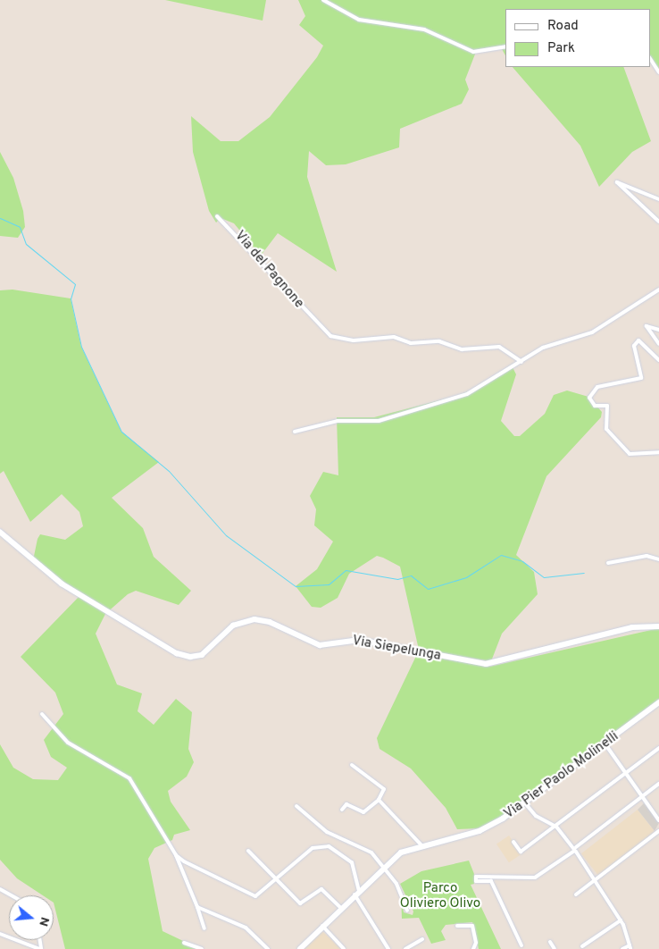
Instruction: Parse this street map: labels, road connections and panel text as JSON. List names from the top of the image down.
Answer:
{
  "streets": {
    "street": ["Via del Pagnone", "Via Siepelunga", "Via Pier Paolo Molinelli"]
  },
  "parks": ["Parco Oliviero Olivo"],
  "legend": ["Road", "Park"],
  "north": "right"
}
